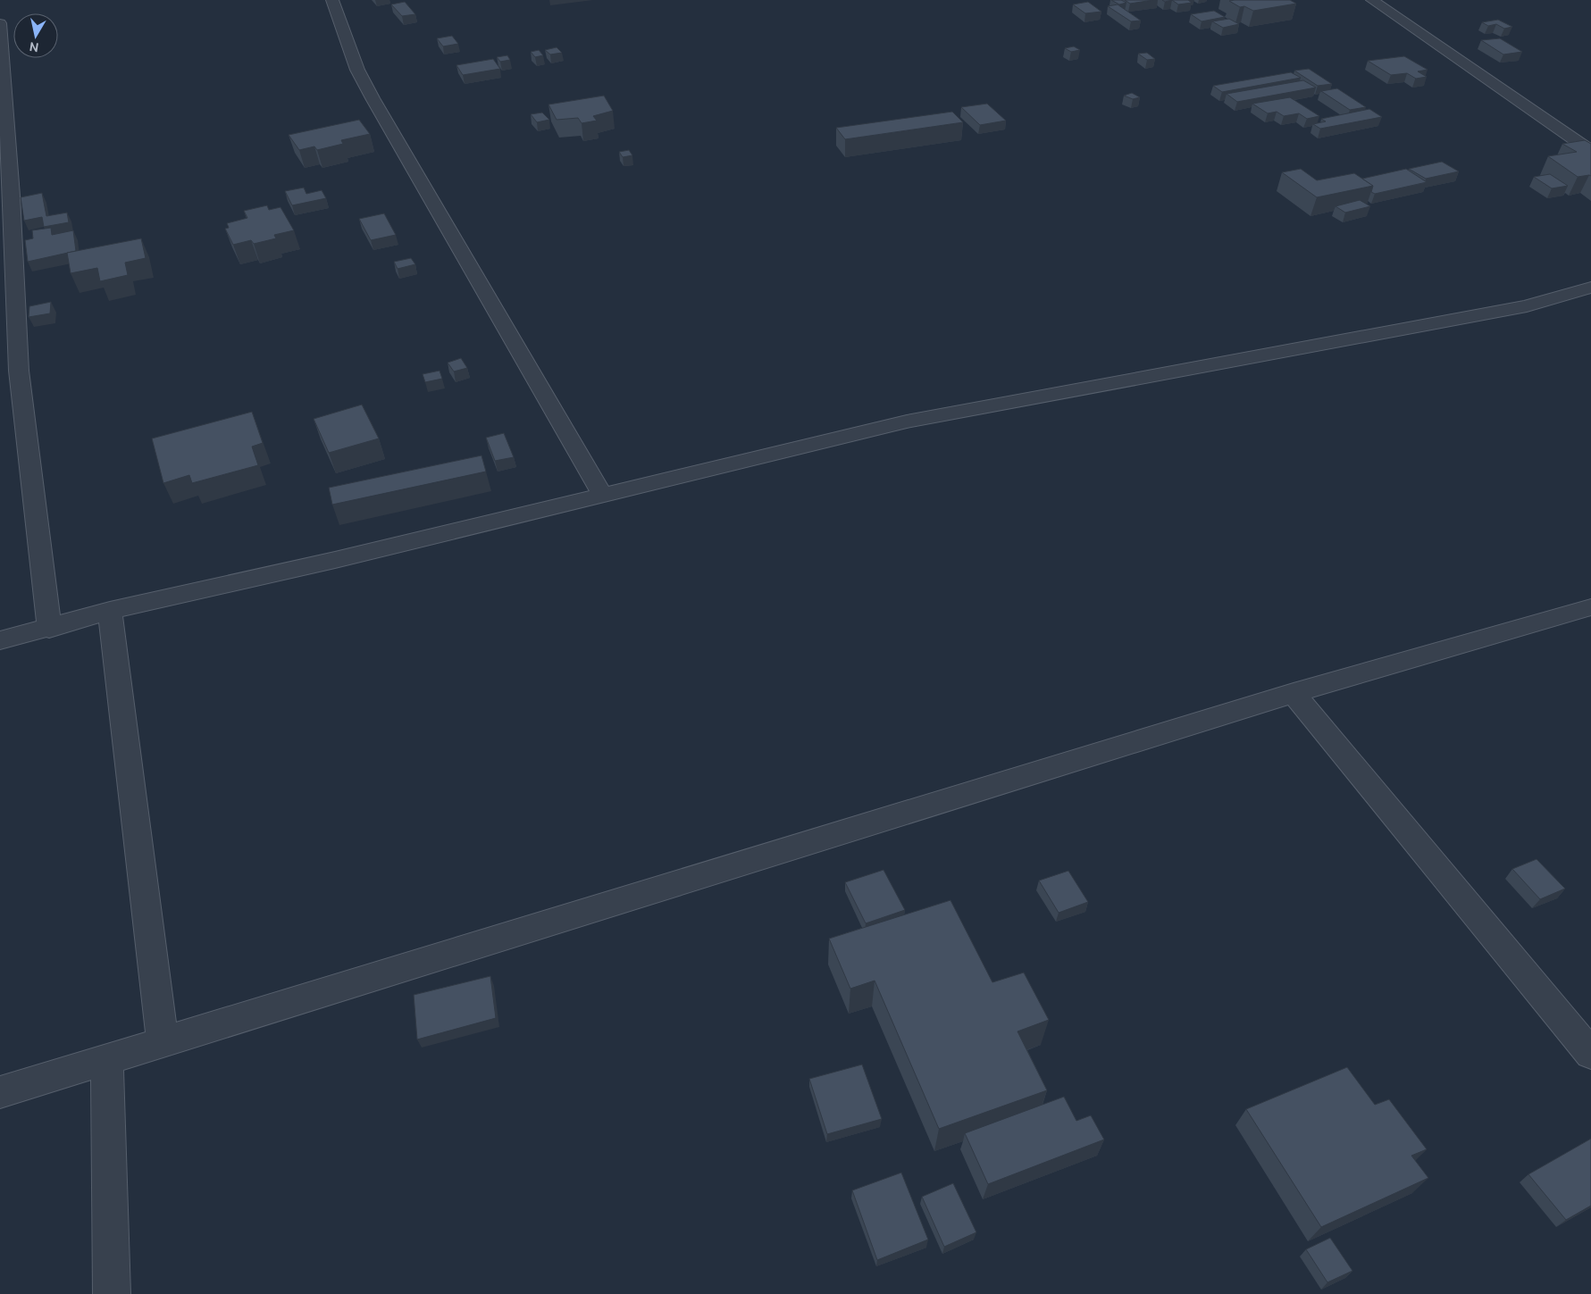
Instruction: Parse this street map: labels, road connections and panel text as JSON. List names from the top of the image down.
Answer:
{
  "north": "bottom"
}
